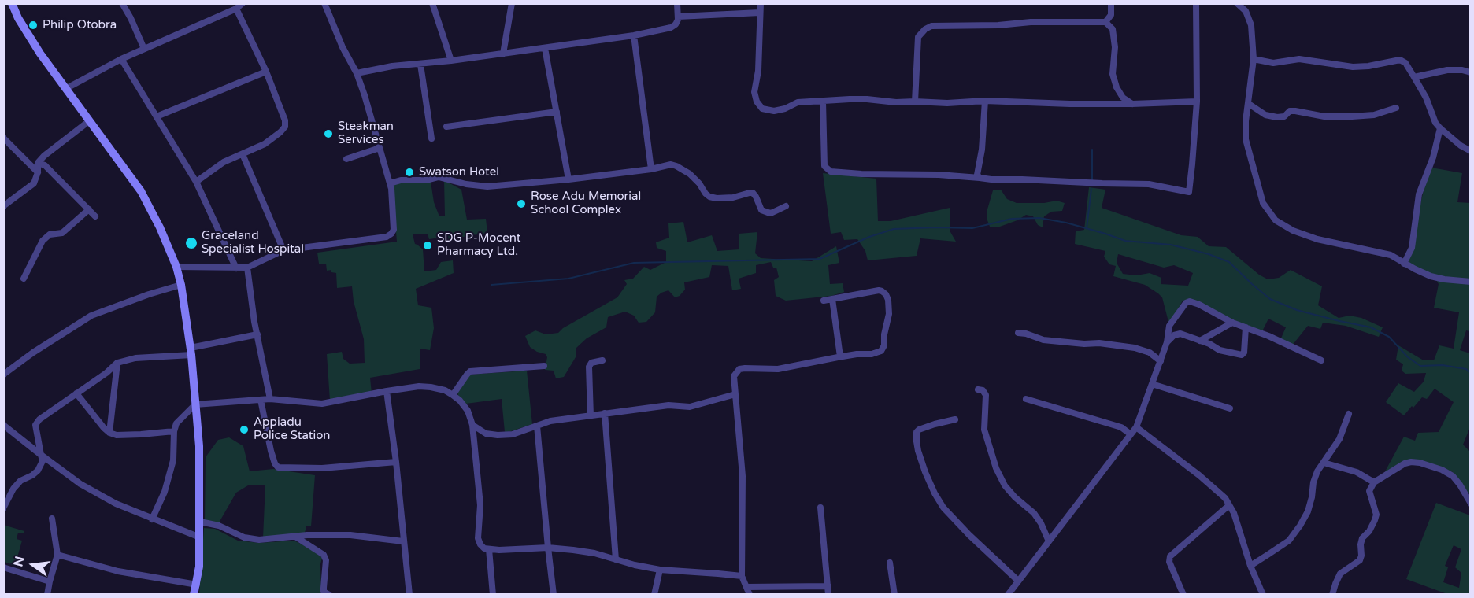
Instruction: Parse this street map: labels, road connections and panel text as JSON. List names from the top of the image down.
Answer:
{
  "places": [
    "Philip Otobra",
    "Steakman Services",
    "Swatson Hotel",
    "Rose Adu Memorial School Complex",
    "Graceland Specialist Hospital",
    "SDG P-Mocent Pharmacy Ltd.",
    "Appiadu Police Station"
  ],
  "north": "left"
}
